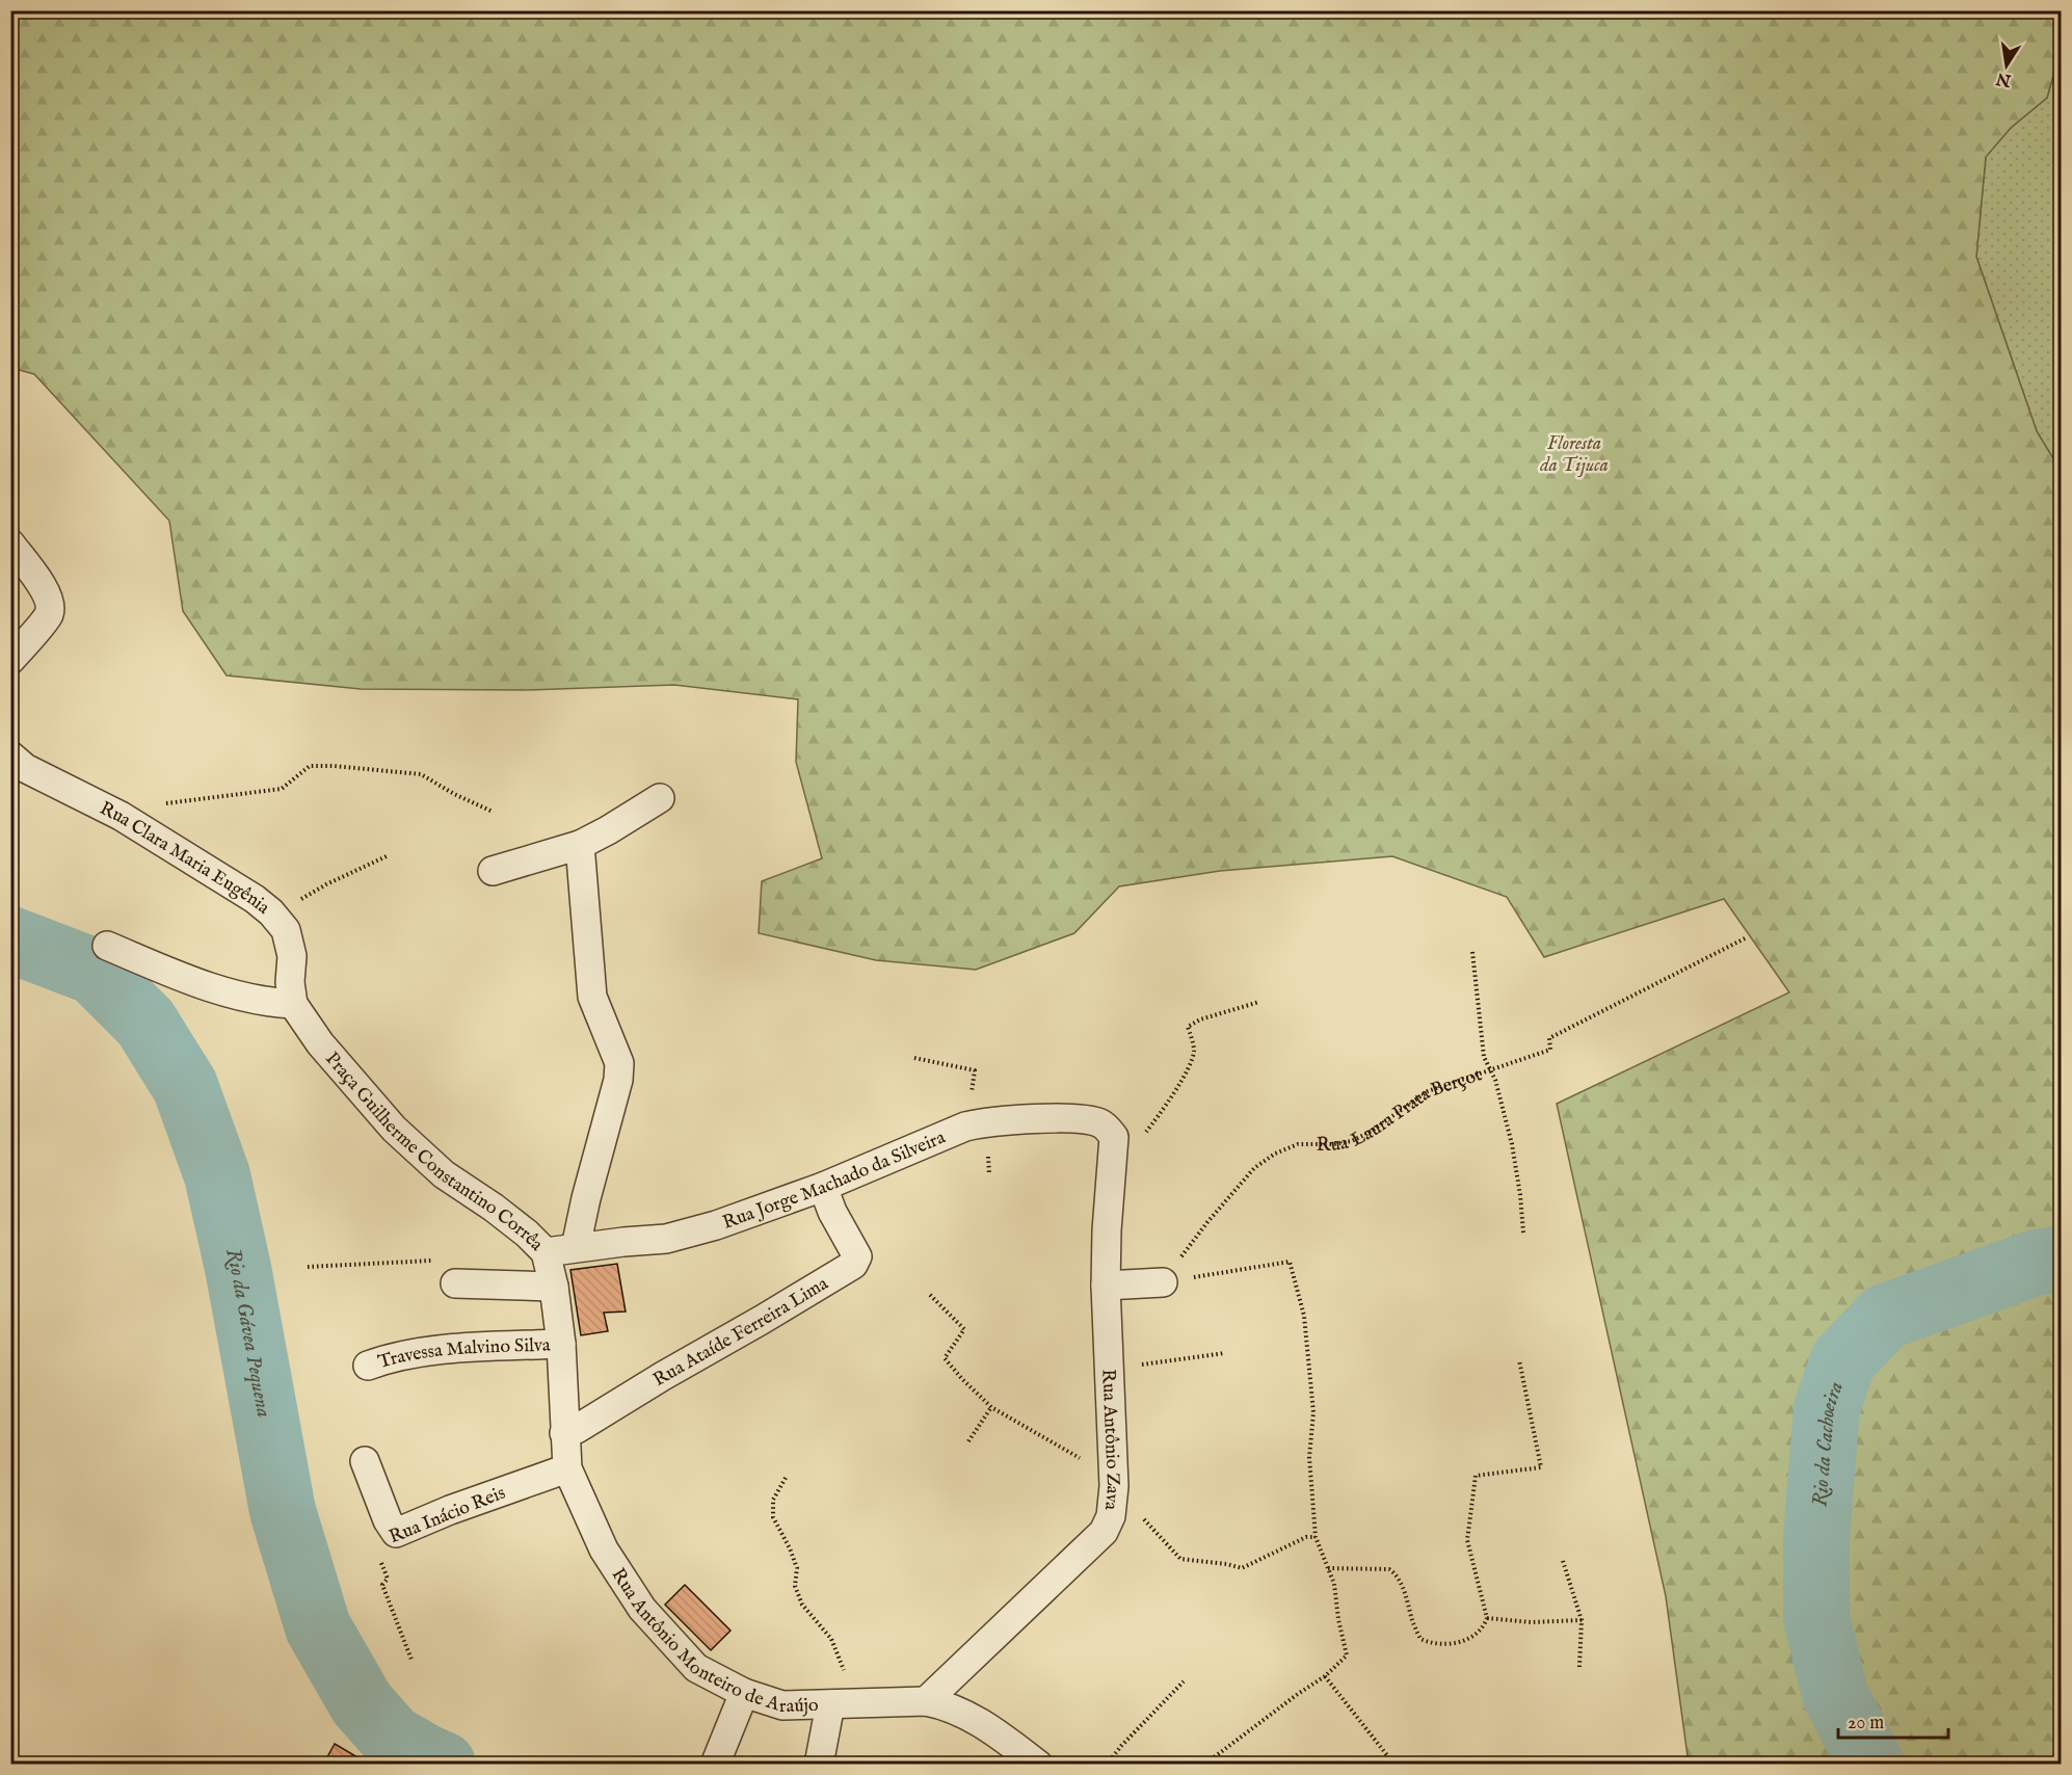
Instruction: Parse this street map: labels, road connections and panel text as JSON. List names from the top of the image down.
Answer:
{
  "streets": {
    "street": [
      "Rua Clara Maria Eugênia",
      "Praça Guilherme Constantino Corrêa",
      "Rua Jorge Machado da Silveira",
      "Rua Ataíde Ferreira Lima",
      "Travessa Malvino Silva",
      "Rua Antônio Zava",
      "Rua Inácio Reis",
      "Rua Antônio Monteiro de Araújo"
    ],
    "path": ["Rua Laura Prata Berçot"]
  },
  "crossings": [
    ["Rua Clara Maria Eugênia", "Praça Guilherme Constantino Corrêa"],
    ["Praça Guilherme Constantino Corrêa", "Rua Jorge Machado da Silveira"],
    ["Praça Guilherme Constantino Corrêa", "Travessa Malvino Silva"],
    ["Praça Guilherme Constantino Corrêa", "Rua Antônio Monteiro de Araújo"],
    ["Rua Jorge Machado da Silveira", "Rua Ataíde Ferreira Lima"],
    ["Rua Jorge Machado da Silveira", "Rua Antônio Zava"],
    ["Rua Ataíde Ferreira Lima", "Rua Antônio Monteiro de Araújo"],
    ["Travessa Malvino Silva", "Rua Antônio Monteiro de Araújo"],
    ["Rua Antônio Zava", "Rua Antônio Monteiro de Araújo"],
    ["Rua Inácio Reis", "Rua Antônio Monteiro de Araújo"]
  ],
  "water": ["Rio da Gávea Pequena", "Rio da Cachoeira"],
  "parks": ["Floresta da Tijuca"],
  "scale_bar": "20 m",
  "north": "bottom"
}
